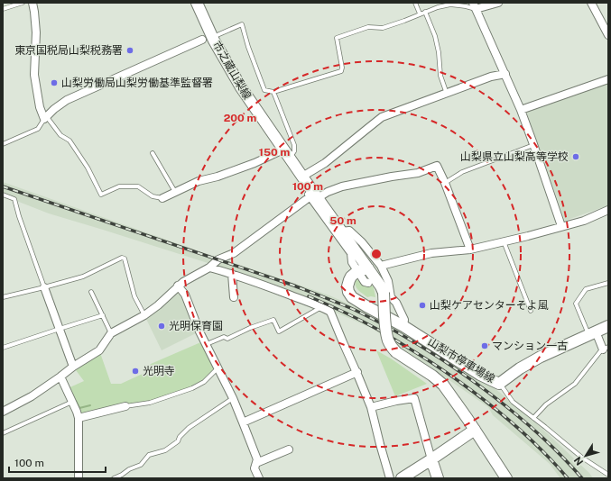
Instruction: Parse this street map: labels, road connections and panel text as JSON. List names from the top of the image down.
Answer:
{
  "streets": {
    "main road": ["市之蔵山梨線", "山梨市停車場線"]
  },
  "places": [
    "東京国税局山梨税務署",
    "山梨労働局山梨労働基準監督署",
    "山梨県立山梨高等学校",
    "山梨ケアセンターそよ風",
    "光明保育園",
    "マンション一古",
    "光明寺"
  ],
  "scale_bar": "100 m",
  "north": "bottom left",
  "rings": [
    "200 m",
    "150 m",
    "100 m",
    "50 m"
  ]
}
